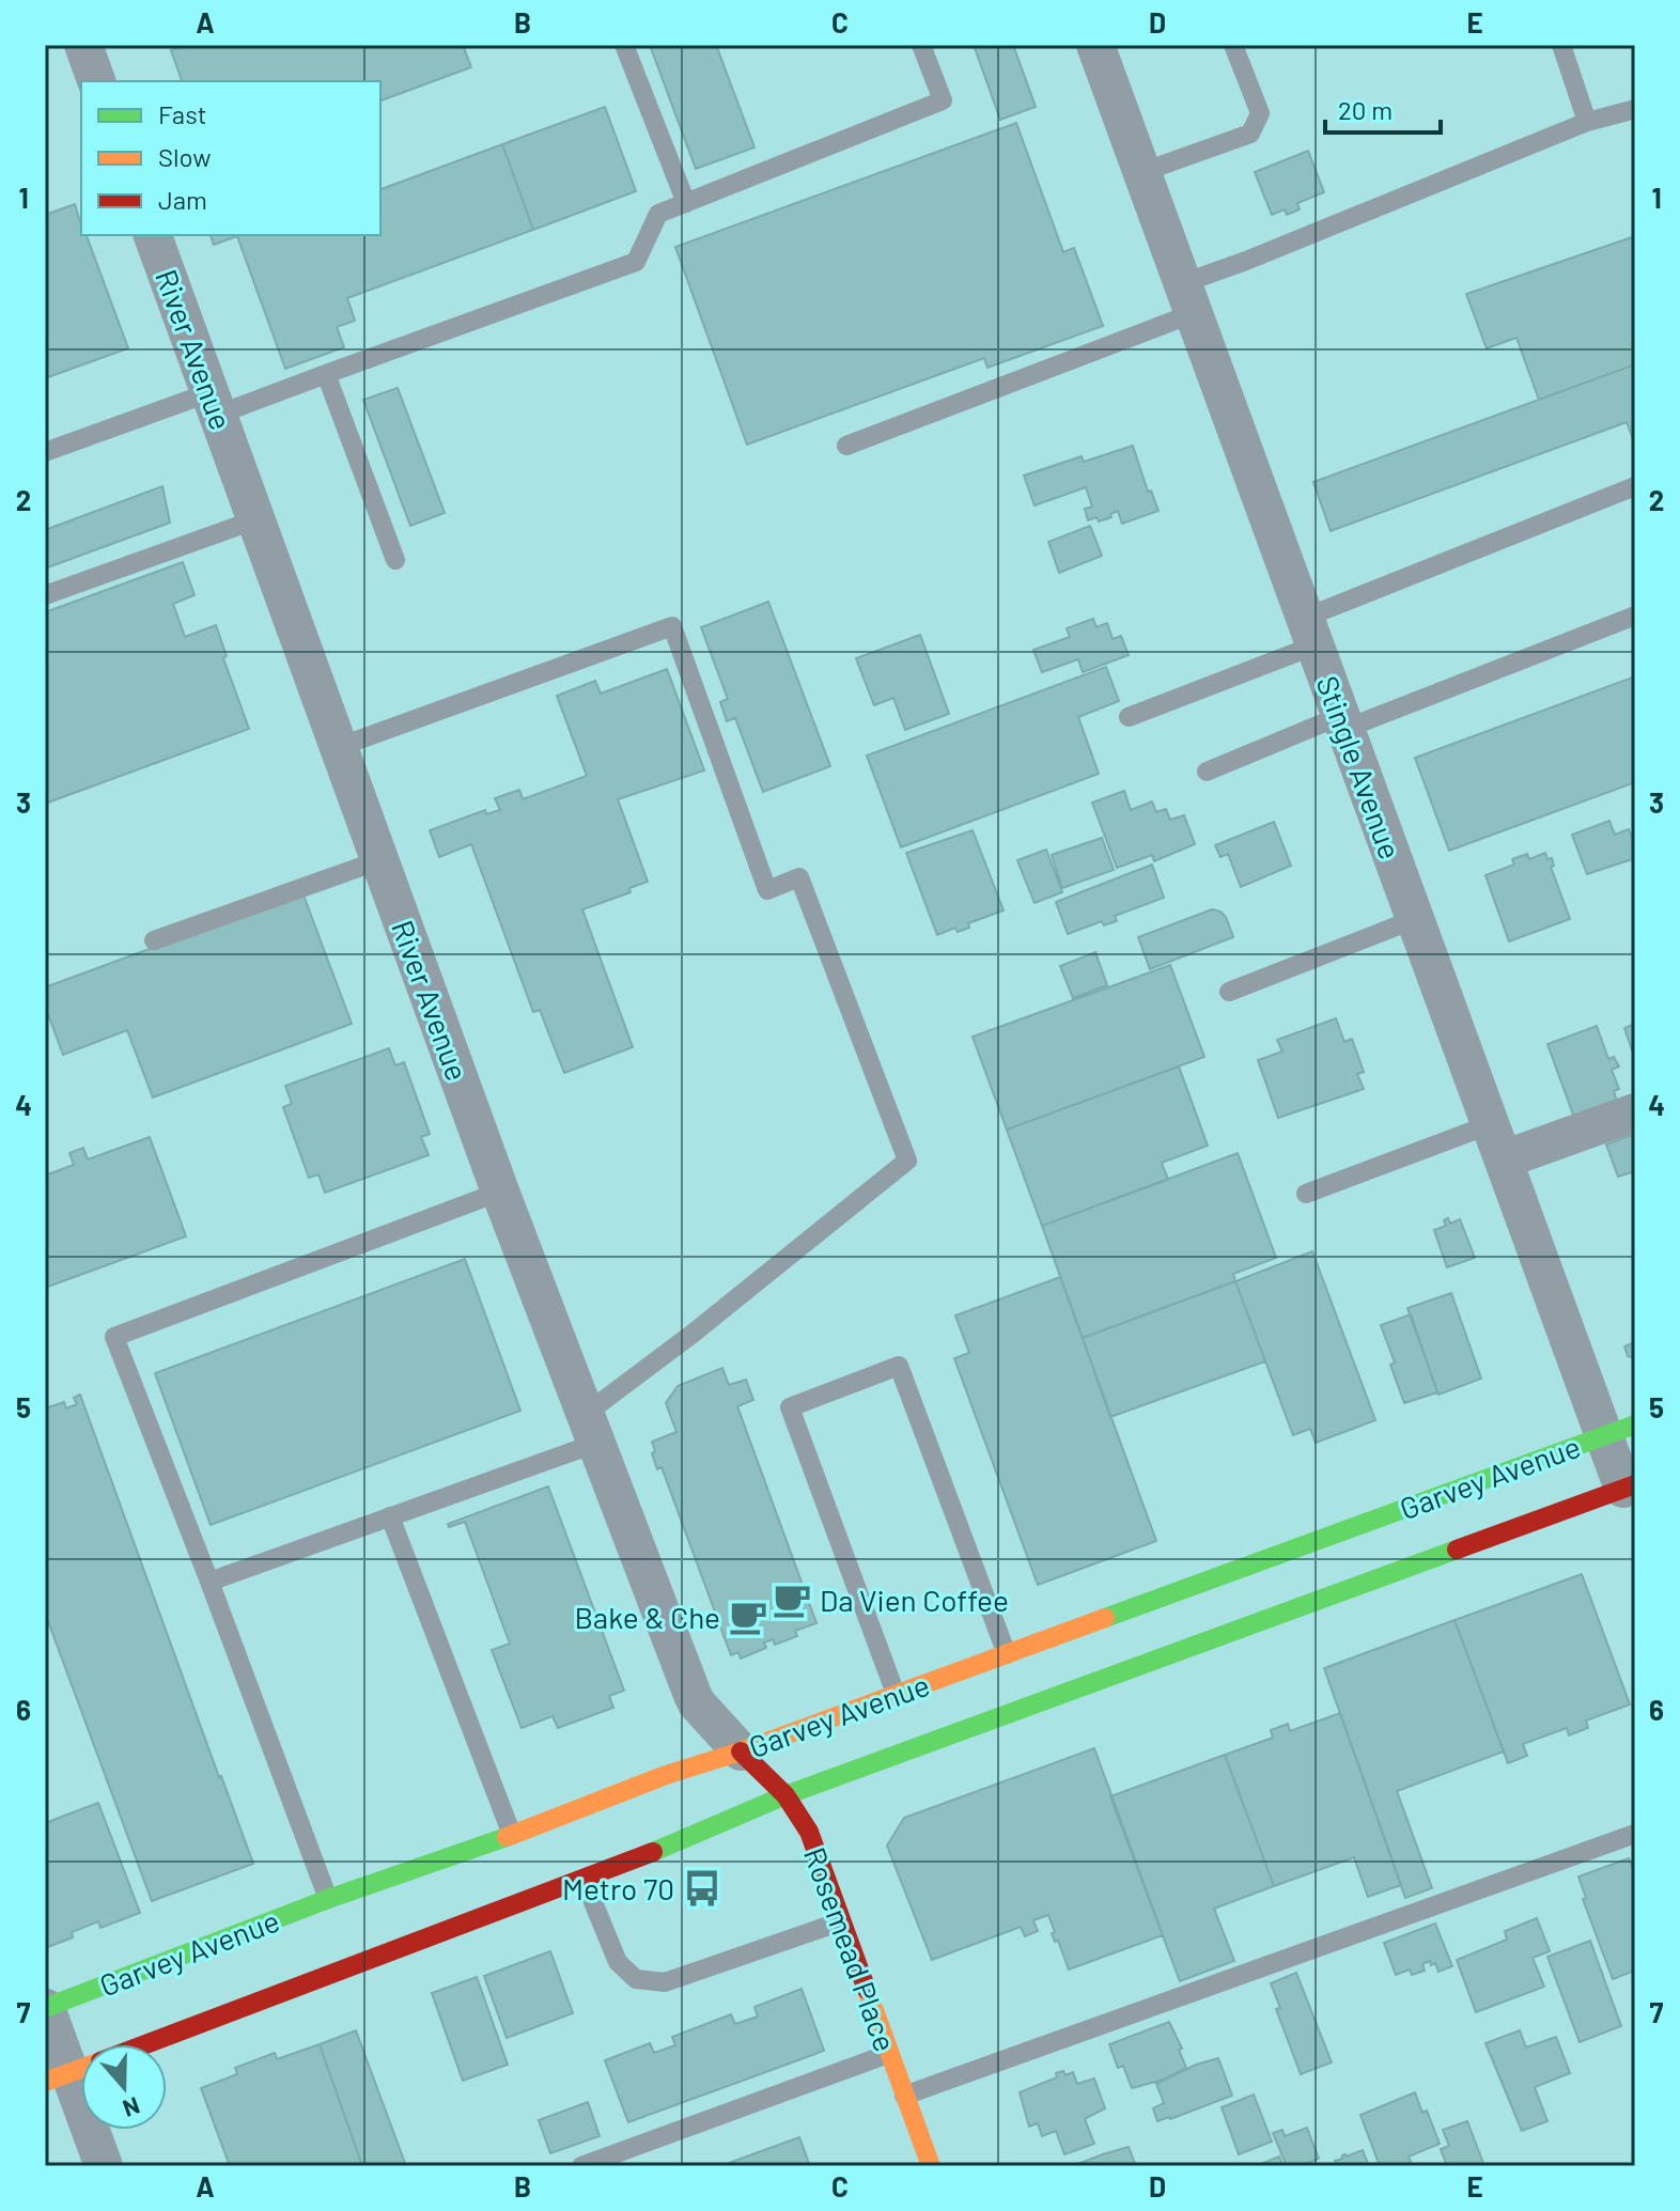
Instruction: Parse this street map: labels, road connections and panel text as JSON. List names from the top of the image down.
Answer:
{
  "streets": {
    "main road": ["Garvey Avenue", "Rosemead Place"],
    "street": ["River Avenue", "Stingle Avenue"]
  },
  "crossings": [
    ["River Avenue", "Garvey Avenue"],
    ["River Avenue", "Rosemead Place"],
    ["Stingle Avenue", "Garvey Avenue"],
    ["Garvey Avenue", "Rosemead Place"]
  ],
  "places": {
    "cafe": ["Da Vien Coffee", "Bake & Che"],
    "bus stop": ["Metro 70"]
  },
  "legend": ["Fast", "Slow", "Jam"],
  "scale_bar": "20 m",
  "north": "bottom",
  "grid": {
    "columns": [
      "A",
      "B",
      "C",
      "D",
      "E"
    ],
    "rows": [
      "1",
      "2",
      "3",
      "4",
      "5",
      "6",
      "7"
    ]
  }
}
